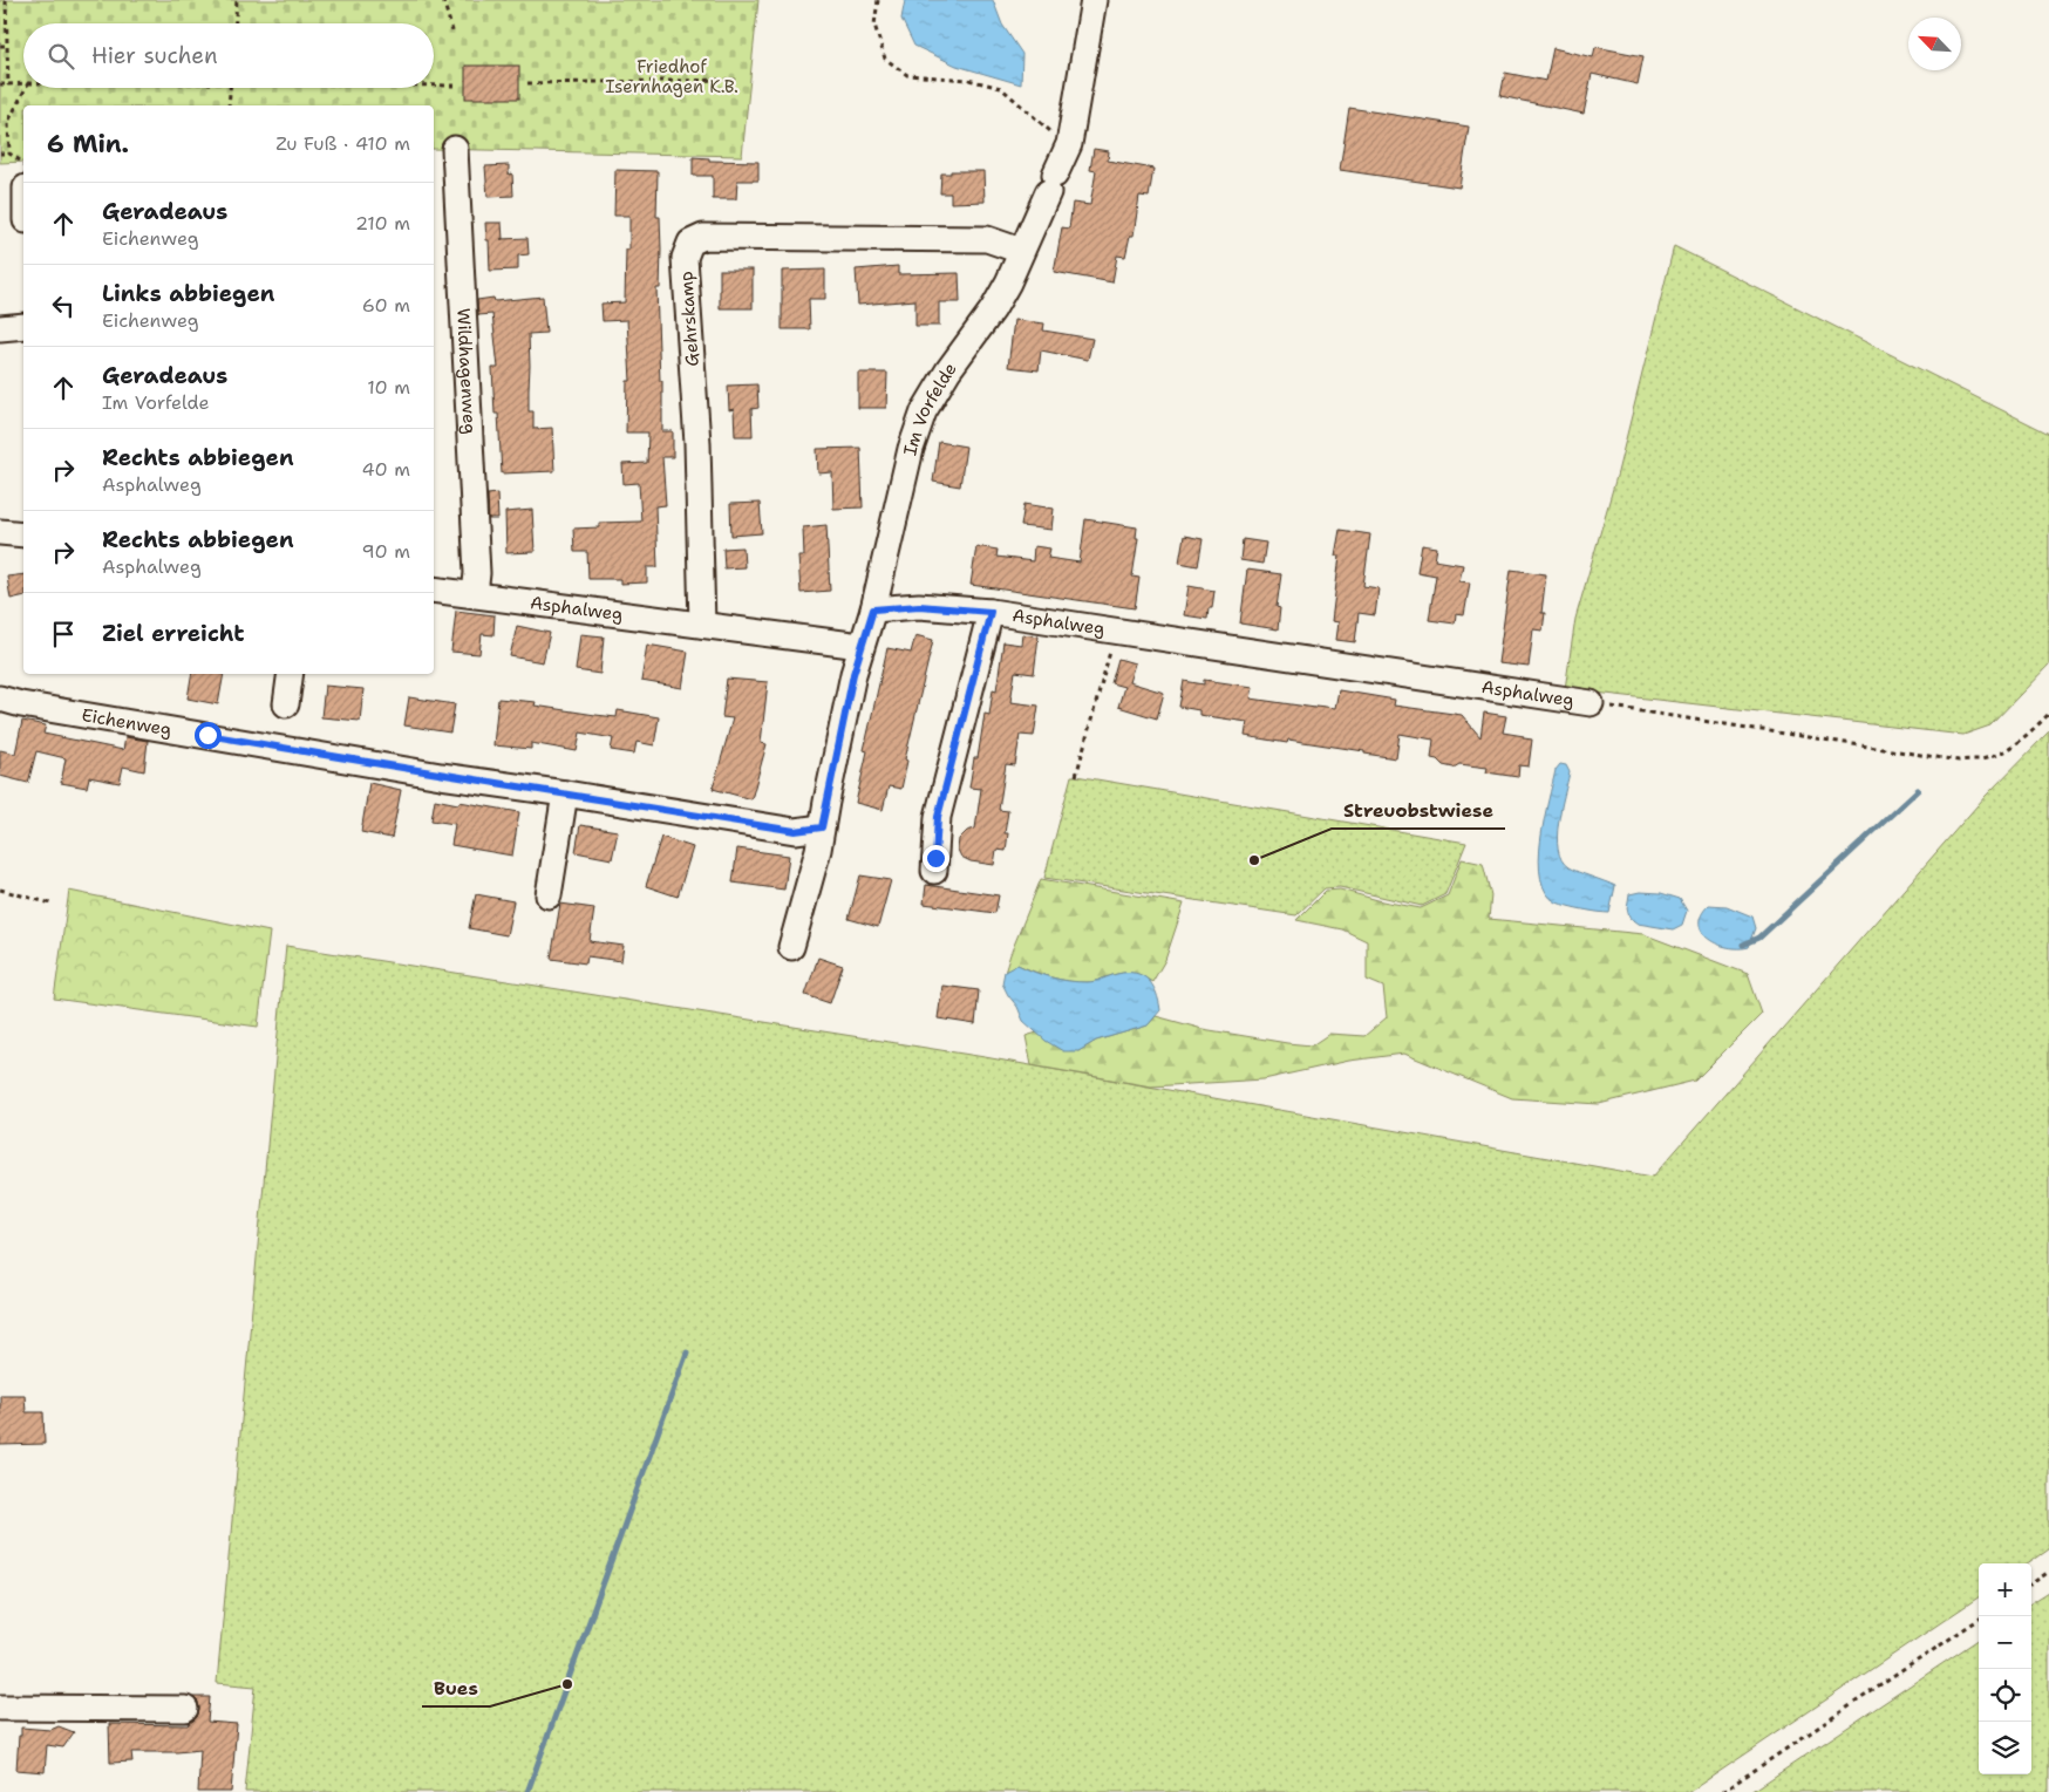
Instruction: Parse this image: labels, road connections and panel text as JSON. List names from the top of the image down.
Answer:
{
  "streets": {
    "street": [
      "Gehrskamp",
      "Wildhagenweg",
      "Im Vorfelde",
      "Asphalweg",
      "Eichenweg"
    ]
  },
  "crossings": [
    ["Gehrskamp", "Im Vorfelde"],
    ["Gehrskamp", "Asphalweg"],
    ["Wildhagenweg", "Asphalweg"],
    ["Im Vorfelde", "Asphalweg"]
  ],
  "parks": ["Friedhof Isernhagen K.B."],
  "places": ["Streuobstwiese", "Bues"],
  "north": "top left",
  "page": {
    "search": "Hier suchen",
    "heading": ["6 Min.", "Zu Fuß · 410 m"],
    "list": [
      ["Geradeaus", "Eichenweg", "210 m"],
      ["Links abbiegen", "Eichenweg", "60 m"],
      ["Geradeaus", "Im Vorfelde", "10 m"],
      ["Rechts abbiegen", "Asphalweg", "40 m"],
      ["Rechts abbiegen", "Asphalweg", "90 m"],
      "Ziel erreicht"
    ],
    "map_buttons": ["+", "−"]
  }
}
